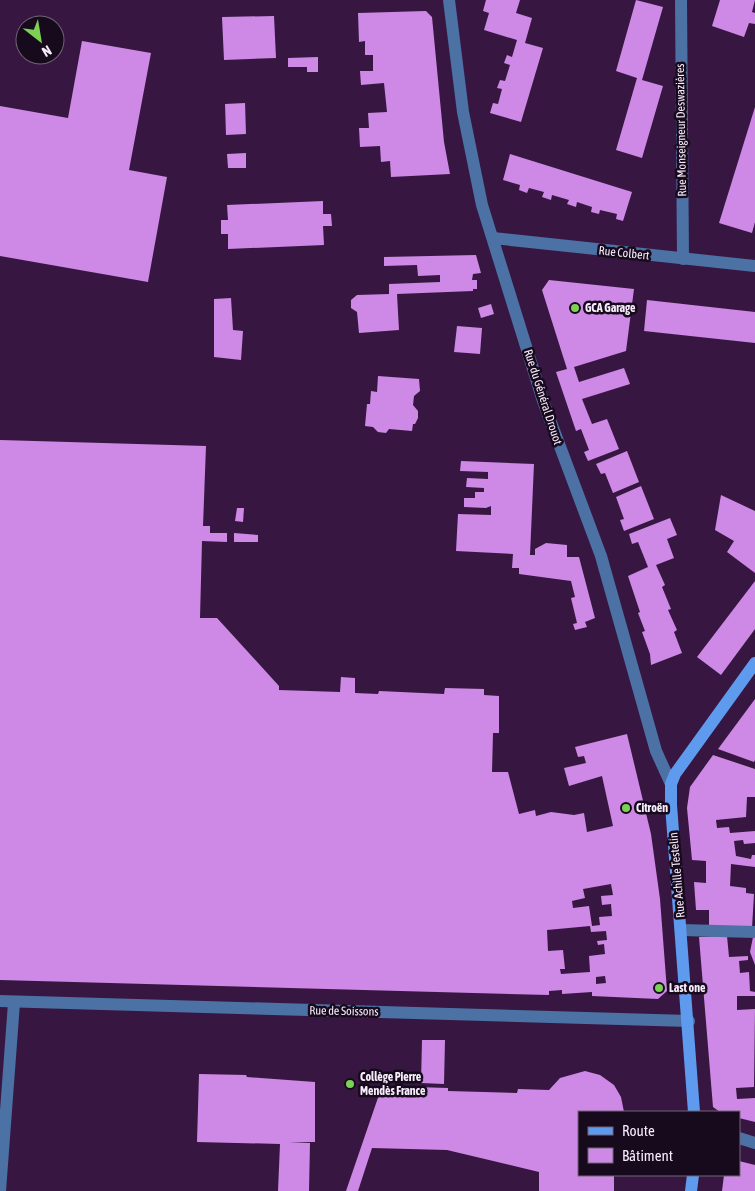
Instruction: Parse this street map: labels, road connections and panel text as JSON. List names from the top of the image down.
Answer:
{
  "streets": {
    "street": [
      "Rue Monseigneur Deswazières",
      "Rue Colbert",
      "Rue du Général Drouot",
      "Rue Achille Testelin",
      "Rue de Soissons"
    ]
  },
  "crossings": [
    ["Rue Monseigneur Deswazières", "Rue Colbert"],
    ["Rue Colbert", "Rue du Général Drouot"],
    ["Rue du Général Drouot", "Rue Achille Testelin"],
    ["Rue Achille Testelin", "Rue de Soissons"]
  ],
  "places": [
    "GCA Garage",
    "Citroën",
    "Last one",
    "Collège Pierre Mendès France"
  ],
  "legend": ["Route", "Bâtiment"],
  "north": "bottom right"
}
